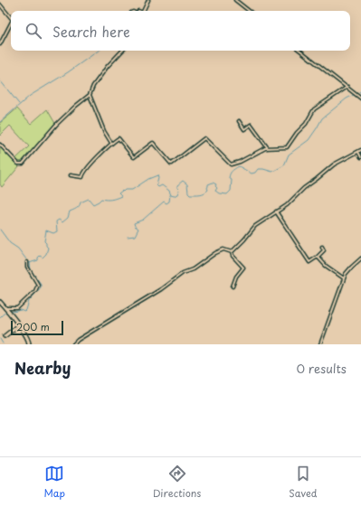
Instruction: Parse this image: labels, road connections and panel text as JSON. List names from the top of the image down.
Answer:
{
  "scale_bar": "200 m",
  "page": {
    "search": "Search here",
    "scale": "200 m",
    "heading": ["Nearby", "0 results"],
    "nav": ["Map", "Directions", "Saved"]
  }
}
